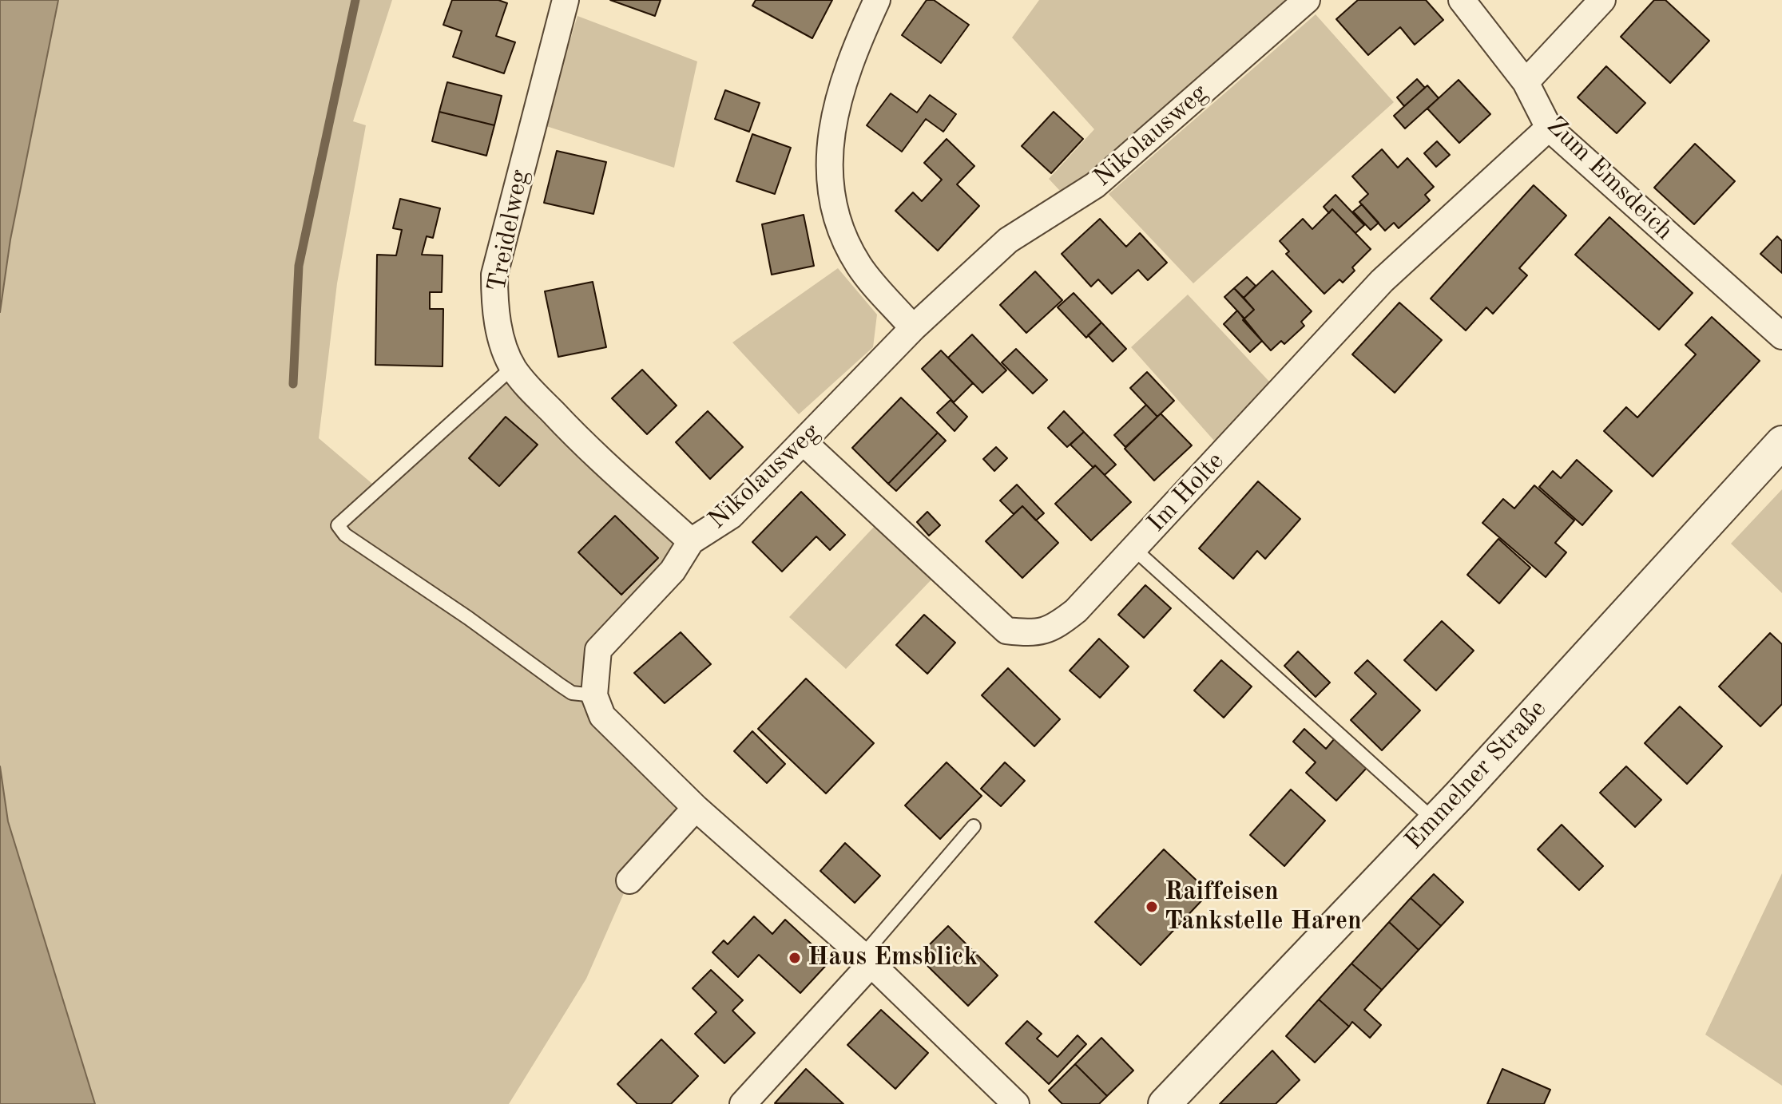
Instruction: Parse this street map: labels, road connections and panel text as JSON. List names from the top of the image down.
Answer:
{
  "streets": {
    "street": [
      "Nikolausweg",
      "Zum Emsdeich",
      "Treidelweg",
      "Im Holte",
      "Emmelner Straße"
    ]
  },
  "crossings": [
    ["Nikolausweg", "Treidelweg"],
    ["Nikolausweg", "Im Holte"],
    ["Zum Emsdeich", "Im Holte"]
  ],
  "places": ["Raiffeisen Tankstelle Haren", "Haus Emsblick"]
}
